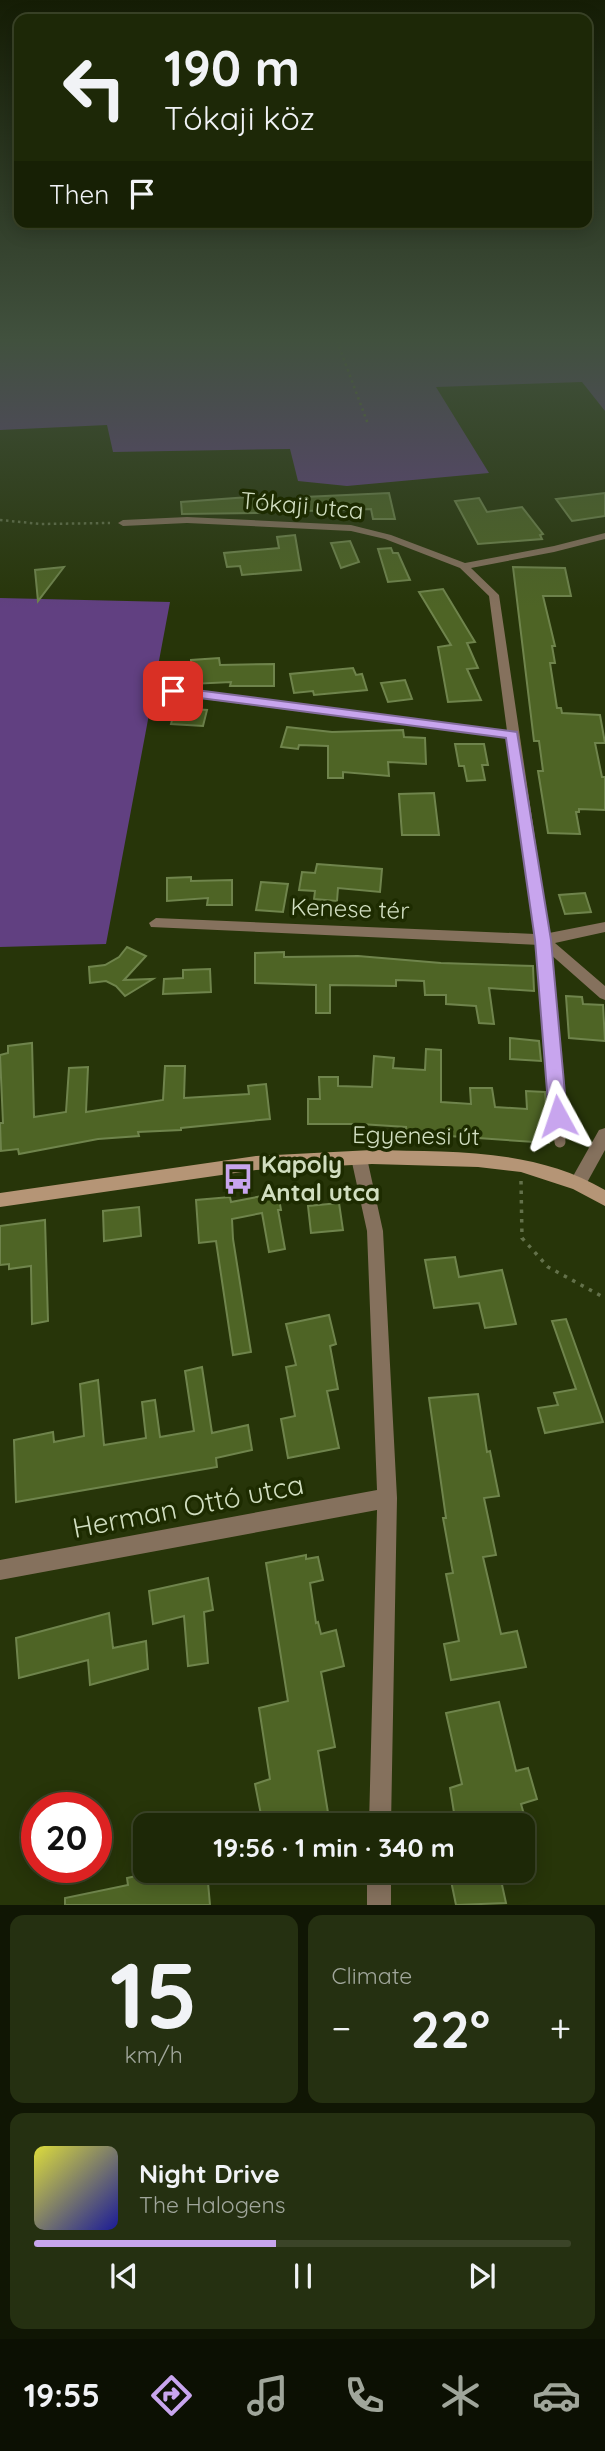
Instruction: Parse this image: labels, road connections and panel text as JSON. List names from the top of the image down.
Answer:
{
  "streets": {
    "street": [
      "Tókaji utca",
      "Kenese tér",
      "Egyenesi út",
      "Herman Ottó utca"
    ]
  },
  "crossings": [
    ["Tókaji utca", "Kenese tér"]
  ],
  "places": {
    "bus stop": ["Kapoly Antal utca"]
  },
  "page": {
    "turn": ["190 m", "Tókaji köz"],
    "then": "Then",
    "limit": "20",
    "trip": "19:56 · 1 min · 340 m",
    "tile": [
      ["15", "km/h"],
      "Climate"
    ],
    "heat": ["−", "22°", "+"],
    "song": ["Night Drive", "The Halogens"],
    "tabs": "19:55"
  }
}
